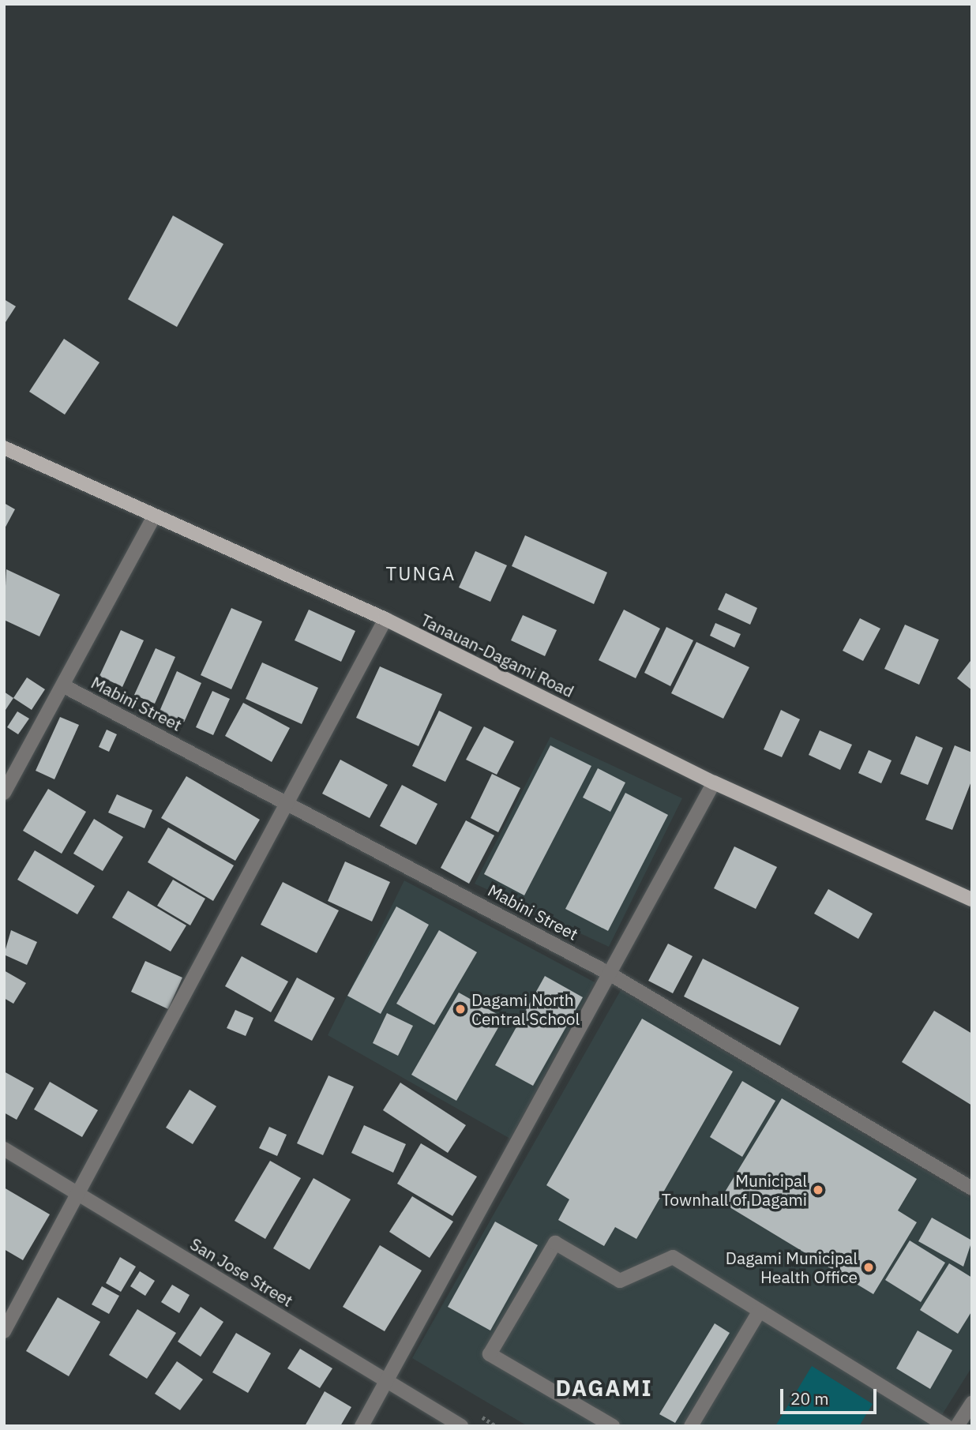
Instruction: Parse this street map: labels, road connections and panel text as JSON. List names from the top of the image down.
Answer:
{
  "streets": {
    "main road": ["Tanauan-Dagami Road"],
    "street": ["Mabini Street", "San Jose Street"]
  },
  "districts": ["TUNGA", "DAGAMI"],
  "places": ["Dagami North Central School", "Municipal Townhall of Dagami", "Dagami Municipal Health Office"],
  "scale_bar": "20 m"
}
